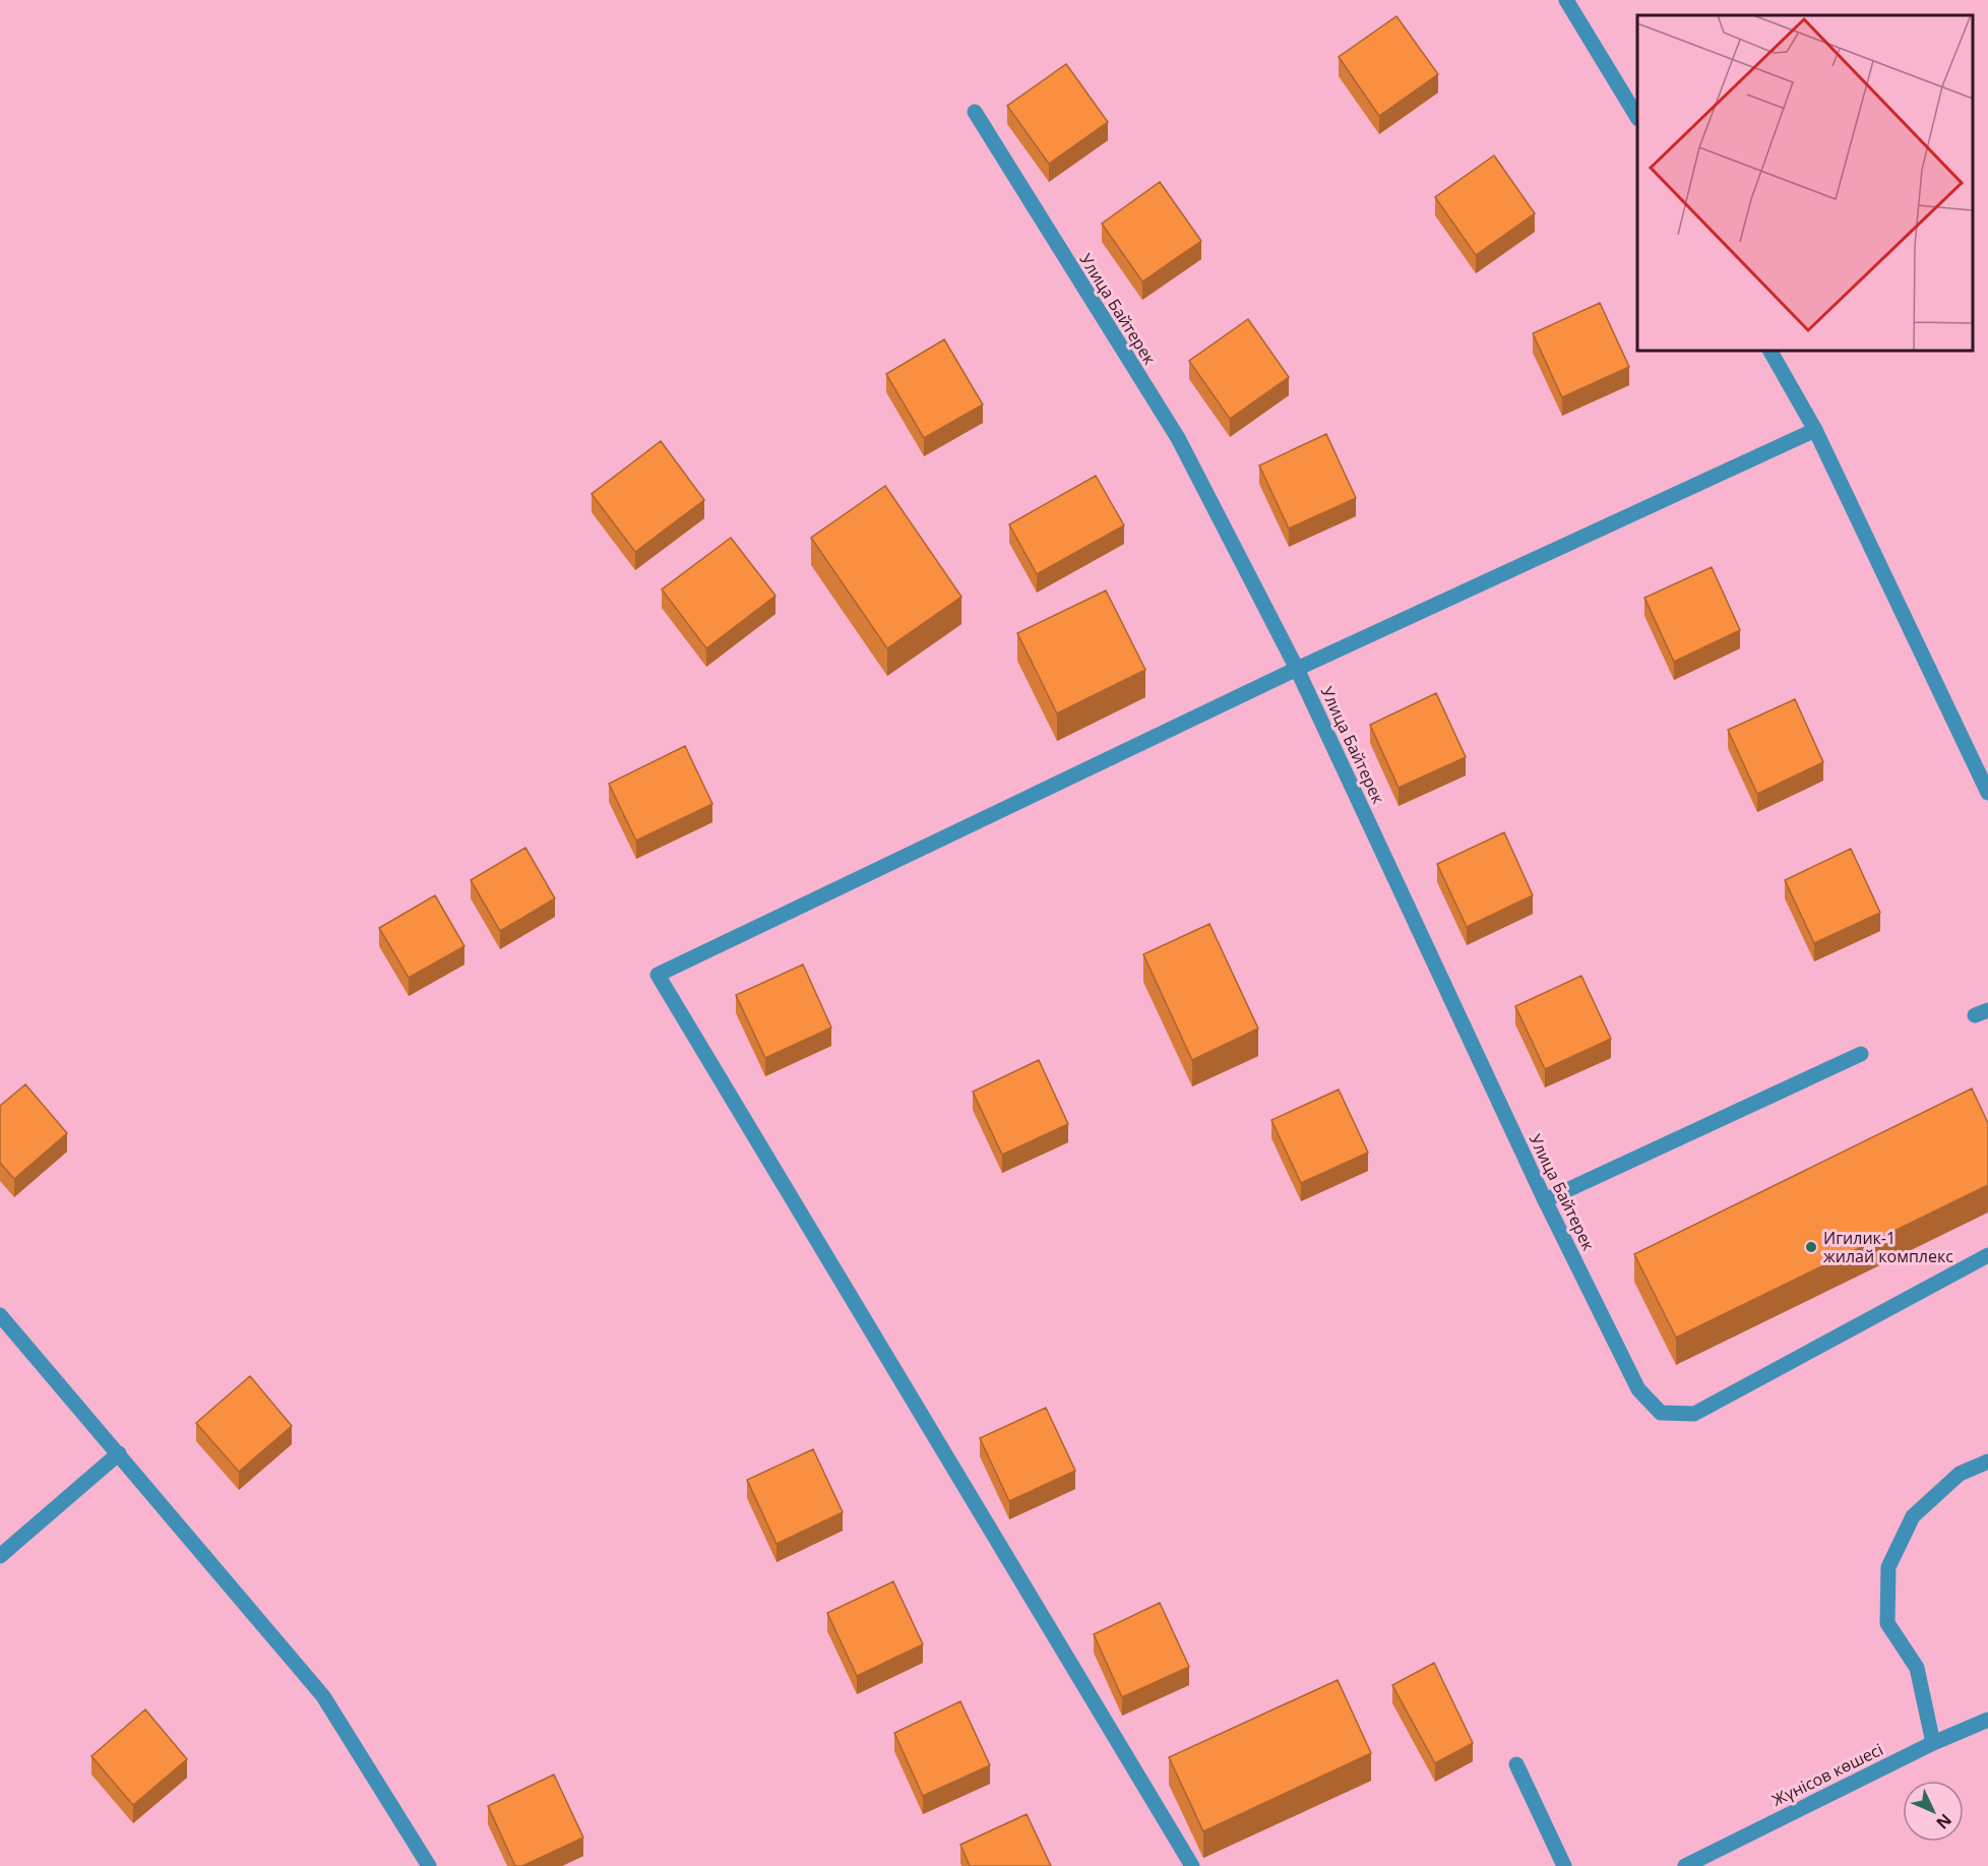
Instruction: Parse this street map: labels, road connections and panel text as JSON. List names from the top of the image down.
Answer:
{
  "streets": {
    "street": ["Улица Байтерек", "Жүнісов көшесі"]
  },
  "places": ["Игилик-1 жилай комплекс"],
  "north": "bottom right"
}
